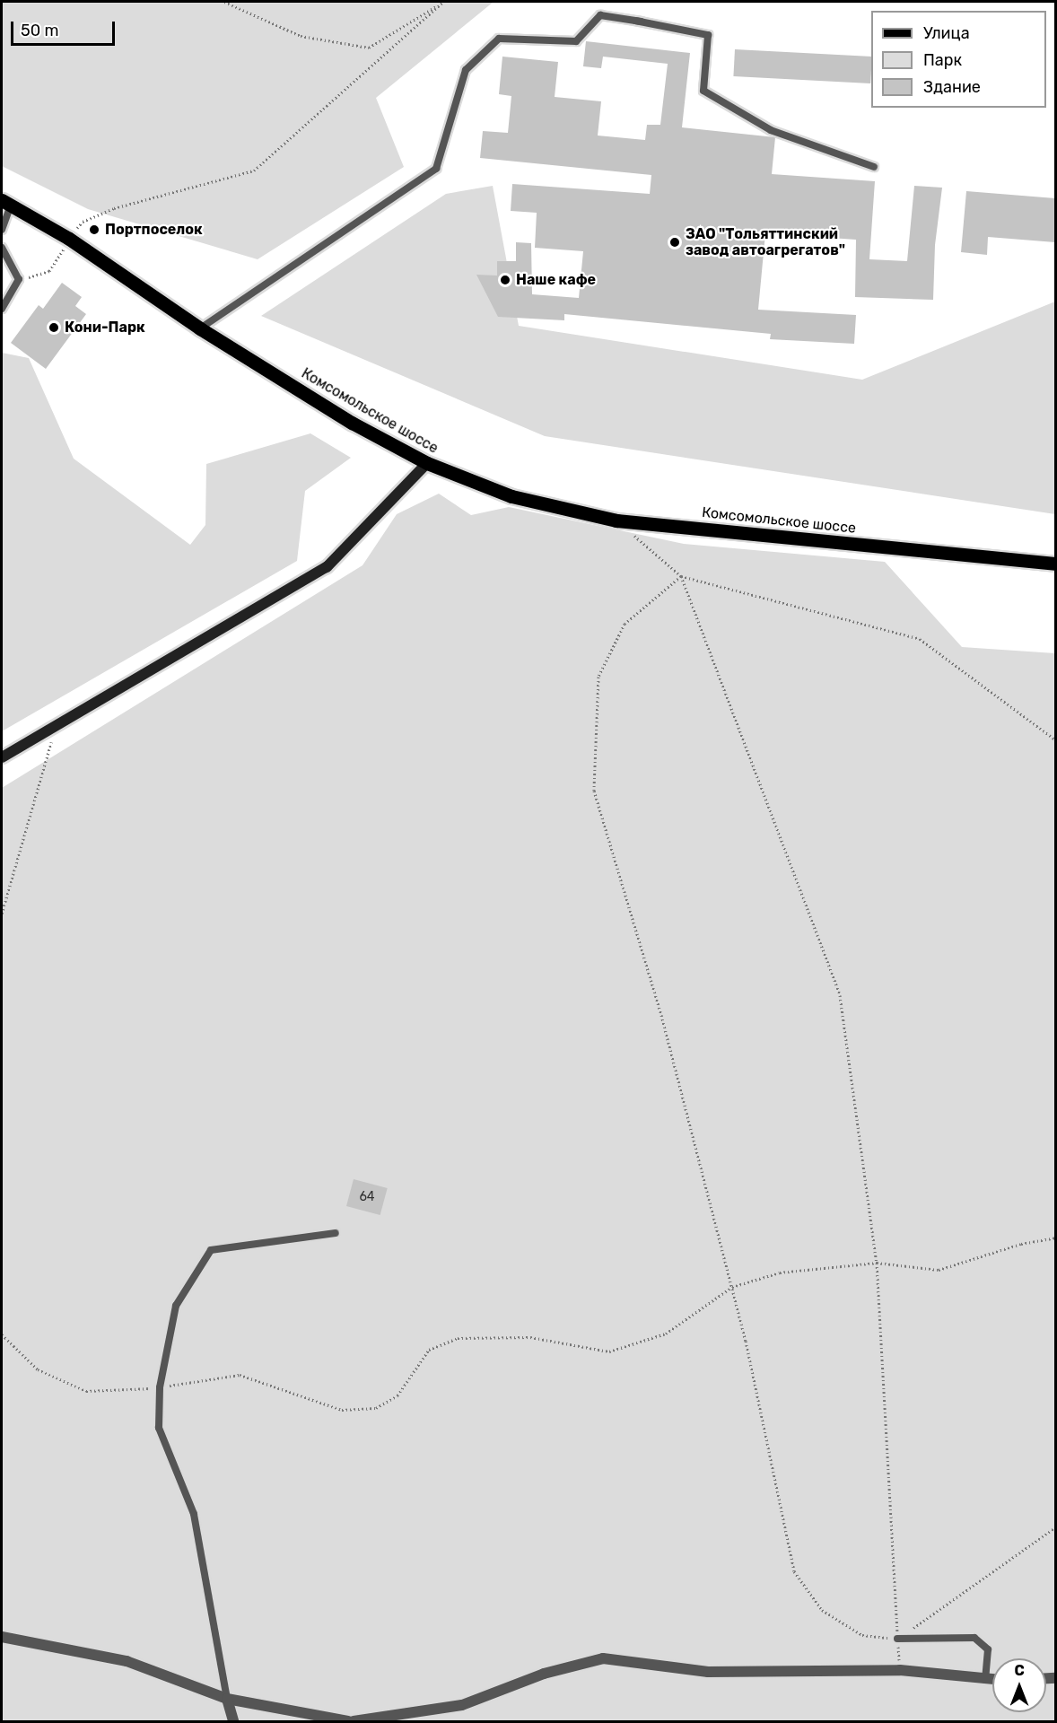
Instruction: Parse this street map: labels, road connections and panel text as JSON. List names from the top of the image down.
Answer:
{
  "streets": {
    "main road": ["Комсомольское шоссе"]
  },
  "places": [
    "Портпоселок",
    "ЗАО \"Тольяттинский завод автоагрегатов\"",
    "Наше кафе",
    "Кони-Парк"
  ],
  "house_numbers": ["64"],
  "legend": ["Улица", "Парк", "Здание"],
  "scale_bar": "50 m",
  "north": "top"
}
